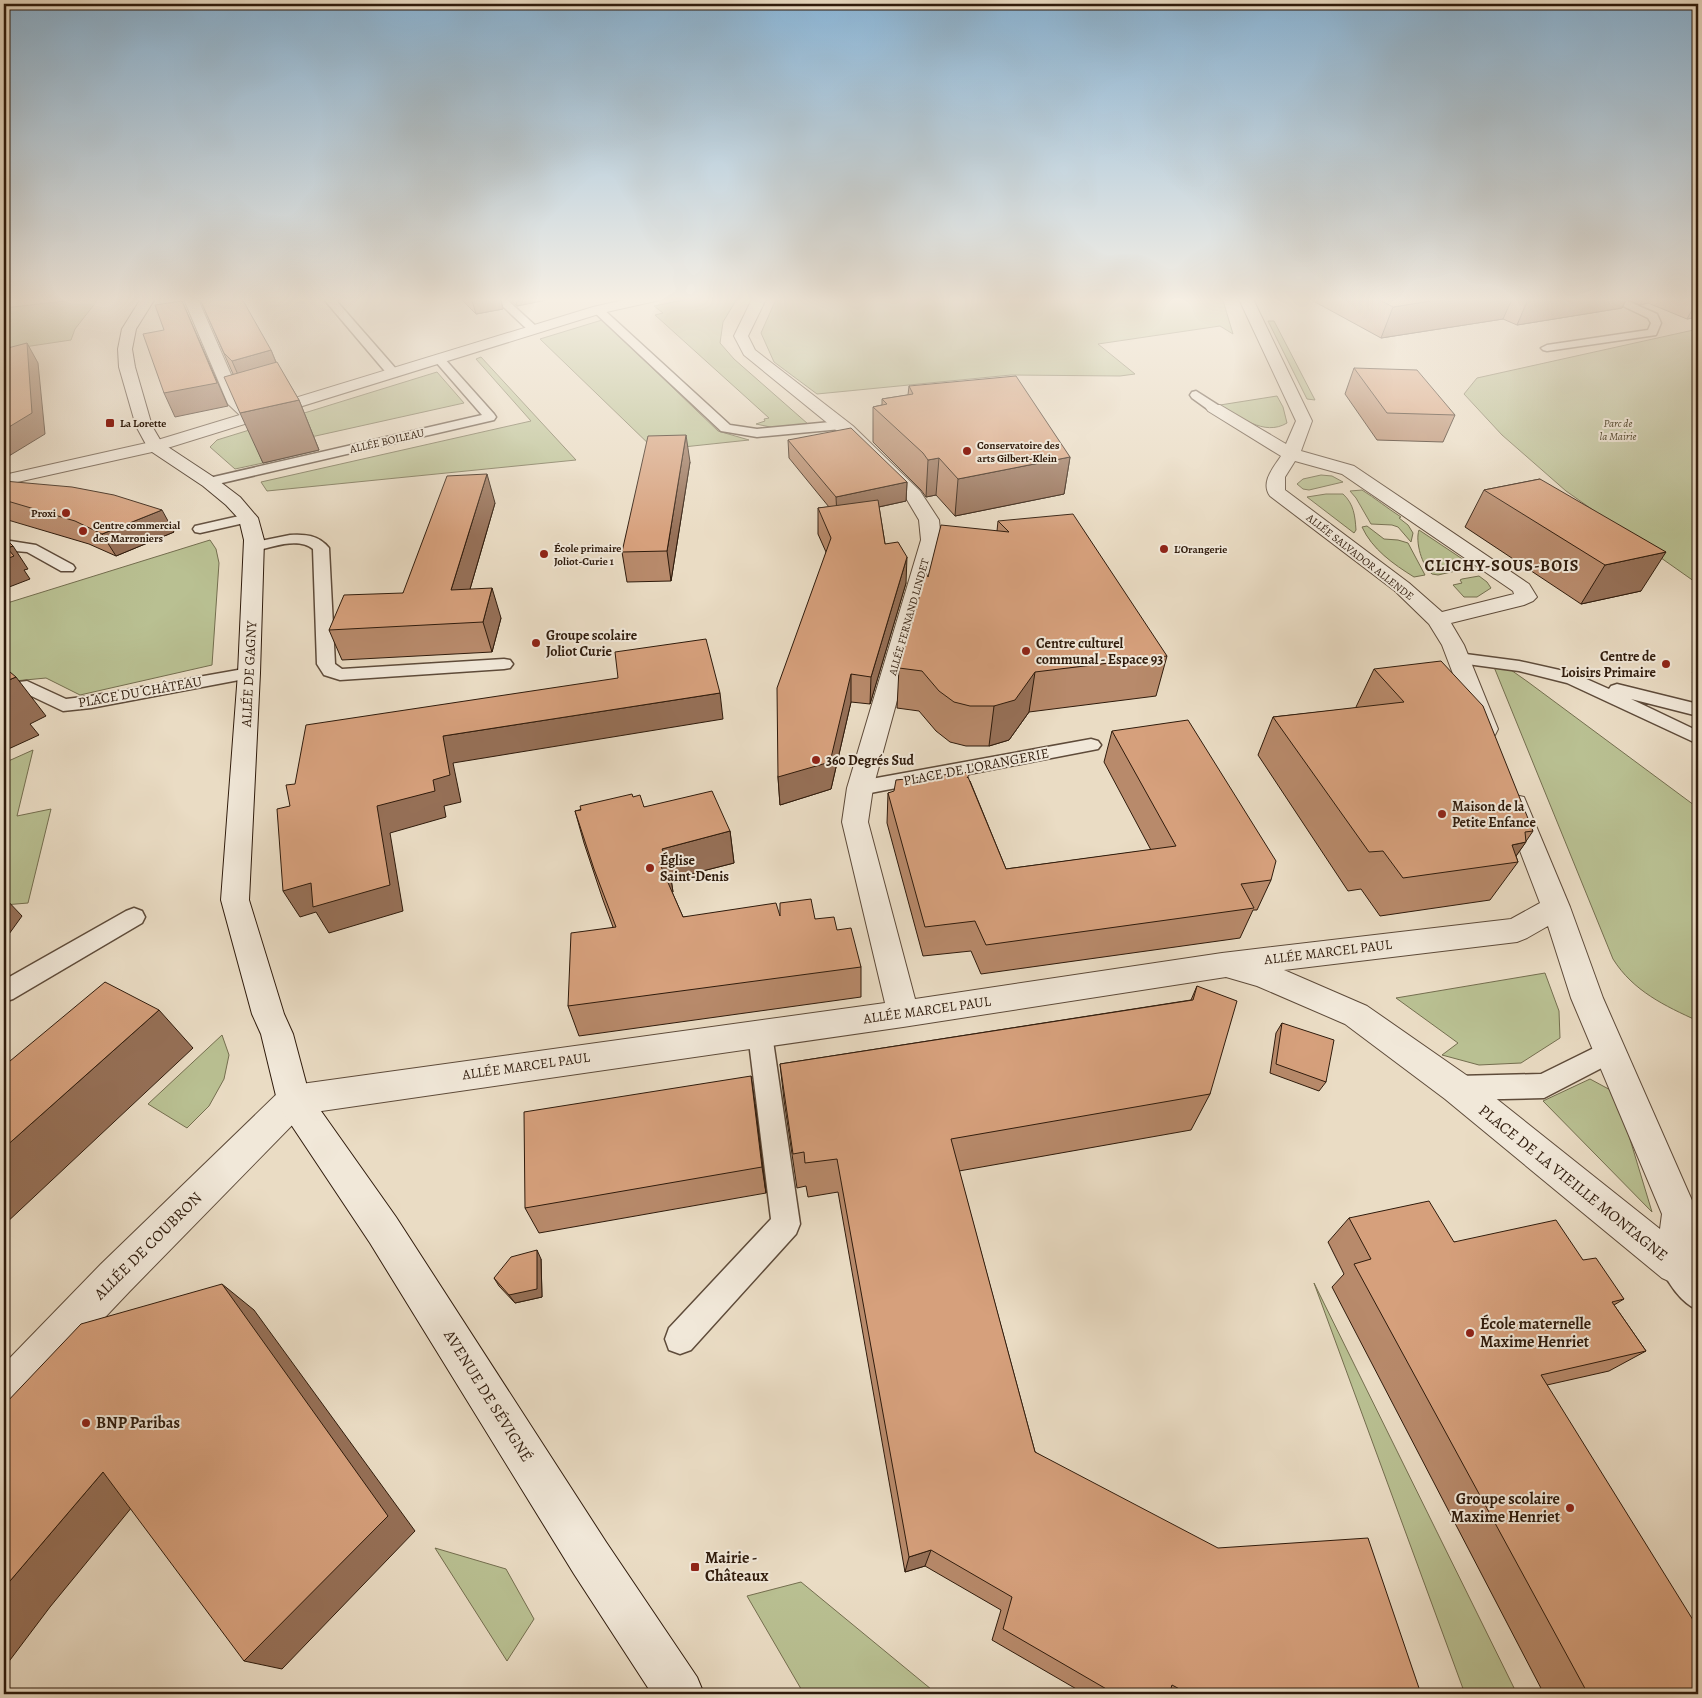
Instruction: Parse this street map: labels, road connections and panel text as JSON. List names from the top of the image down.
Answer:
{
  "streets": {
    "street": [
      "ALLÉE SALVADOR ALLENDE",
      "ALLÉE FERNAND LINDET",
      "ALLÉE DE GAGNY",
      "ALLÉE MARCEL PAUL",
      "PLACE DE LA VIEILLE MONTAGNE",
      "ALLÉE DE COUBRON",
      "AVENUE DE SÉVIGNÉ"
    ],
    "lane": ["ALLÉE BOILEAU", "PLACE DU CHÂTEAU", "PLACE DE L'ORANGERIE"]
  },
  "crossings": [
    ["ALLÉE BOILEAU", "ALLÉE DE GAGNY"],
    ["ALLÉE FERNAND LINDET", "PLACE DE L'ORANGERIE"],
    ["ALLÉE FERNAND LINDET", "ALLÉE MARCEL PAUL"],
    ["ALLÉE DE GAGNY", "PLACE DU CHÂTEAU"],
    ["ALLÉE DE GAGNY", "ALLÉE MARCEL PAUL"],
    ["ALLÉE DE GAGNY", "ALLÉE DE COUBRON"],
    ["ALLÉE DE GAGNY", "AVENUE DE SÉVIGNÉ"],
    ["ALLÉE MARCEL PAUL", "PLACE DE LA VIEILLE MONTAGNE"],
    ["ALLÉE MARCEL PAUL", "ALLÉE DE COUBRON"],
    ["ALLÉE MARCEL PAUL", "AVENUE DE SÉVIGNÉ"],
    ["ALLÉE DE COUBRON", "AVENUE DE SÉVIGNÉ"]
  ],
  "districts": ["CLICHY-SOUS-BOIS"],
  "parks": ["Parc de la Mairie"],
  "places": {
    "transit": ["La Lorette", "Mairie - Châteaux"],
    "other": [
      "Conservatoire des arts Gilbert-Klein",
      "Proxi",
      "Centre commercial des Marroniers",
      "L'Orangerie",
      "École primaire Joliot-Curie 1",
      "Groupe scolaire Joliot Curie",
      "Centre culturel communal - Espace 93",
      "Centre de Loisirs Primaire",
      "360 Degrés Sud",
      "Maison de la Petite Enfance",
      "Église Saint-Denis",
      "École maternelle Maxime Henriet",
      "BNP Paribas",
      "Groupe scolaire Maxime Henriet"
    ]
  }
}
